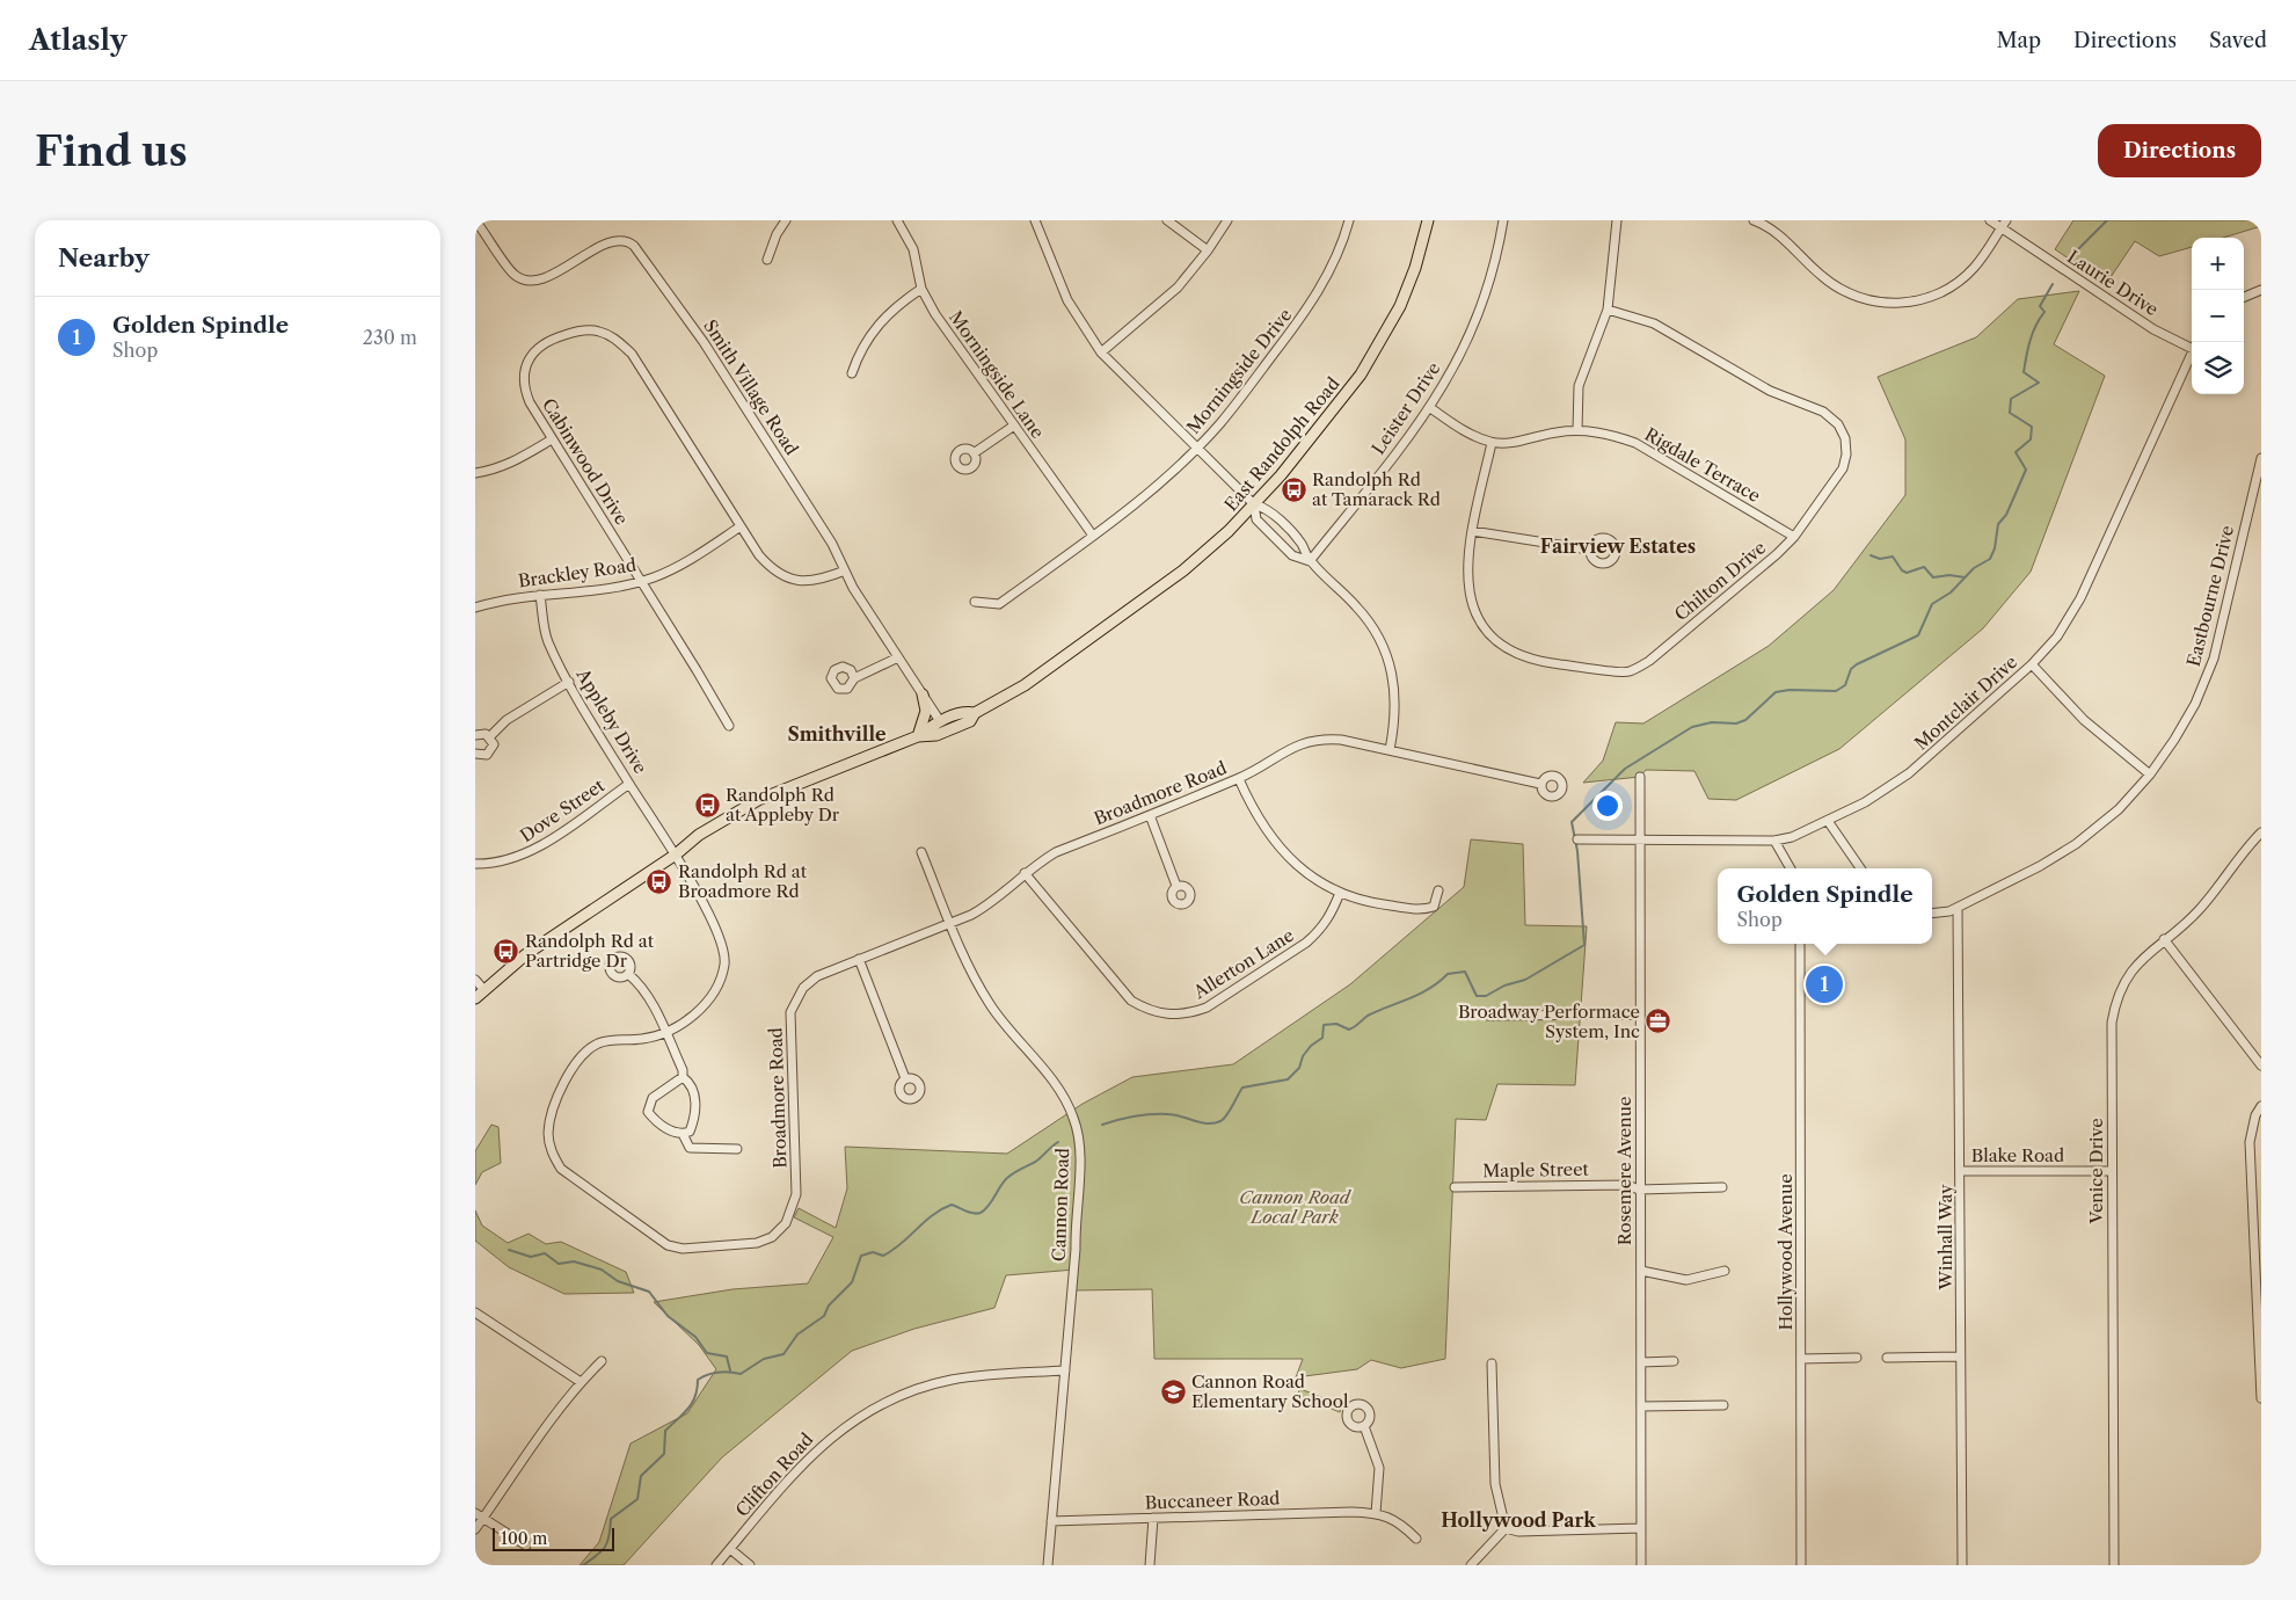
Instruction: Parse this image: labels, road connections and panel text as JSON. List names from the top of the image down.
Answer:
{
  "streets": {
    "main road": ["East Randolph Road"],
    "street": [
      "Laurie Drive",
      "Morningside Drive",
      "Morningside Lane",
      "Smith Village Road",
      "Leister Drive",
      "Cabinwood Drive",
      "Rigdale Terrace",
      "Brackley Road",
      "Chilton Drive",
      "Eastbourne Drive",
      "Montclair Drive",
      "Appleby Drive",
      "Broadmore Road",
      "Dove Street",
      "Allerton Lane",
      "Blake Road",
      "Maple Street",
      "Rosemere Avenue",
      "Venice Drive",
      "Cannon Road",
      "Winhall Way",
      "Hollywood Avenue",
      "Clifton Road",
      "Buccaneer Road"
    ]
  },
  "crossings": [
    ["Morningside Drive", "Morningside Lane"],
    ["Smith Village Road", "East Randolph Road"],
    ["Smith Village Road", "Cabinwood Drive"],
    ["East Randolph Road", "Appleby Drive"],
    ["East Randolph Road", "Broadmore Road"],
    ["Cabinwood Drive", "Brackley Road"],
    ["Rigdale Terrace", "Chilton Drive"],
    ["Brackley Road", "Appleby Drive"],
    ["Eastbourne Drive", "Winhall Way"],
    ["Montclair Drive", "Rosemere Avenue"],
    ["Appleby Drive", "Broadmore Road"],
    ["Appleby Drive", "Dove Street"],
    ["Broadmore Road", "Allerton Lane"],
    ["Broadmore Road", "Cannon Road"],
    ["Blake Road", "Venice Drive"],
    ["Blake Road", "Winhall Way"],
    ["Maple Street", "Rosemere Avenue"],
    ["Cannon Road", "Clifton Road"],
    ["Cannon Road", "Buccaneer Road"]
  ],
  "districts": ["Fairview Estates", "Smithville", "Hollywood Park"],
  "parks": ["Cannon Road Local Park"],
  "places": {
    "bus stop": [
      "Randolph Rd at Tamarack Rd",
      "Randolph Rd at Appleby Dr",
      "Randolph Rd at Broadmore Rd",
      "Randolph Rd at Partridge Dr"
    ],
    "office": ["Broadway Performace System, Inc"],
    "school or university": ["Cannon Road Elementary School"]
  },
  "scale_bar": "100 m",
  "page": {
    "header": "Atlasly",
    "nav": ["Map", "Directions", "Saved"],
    "buttons": "Directions",
    "title": "Find us",
    "heading": "Nearby",
    "map_buttons": ["+", "−"],
    "list": [
      {
        "mark": "1",
        "name": "Golden Spindle",
        "note": "Shop",
        "value": "230 m"
      }
    ],
    "popup": ["Golden Spindle", "Shop"],
    "pins": "1",
    "scale": "100 m"
  }
}
